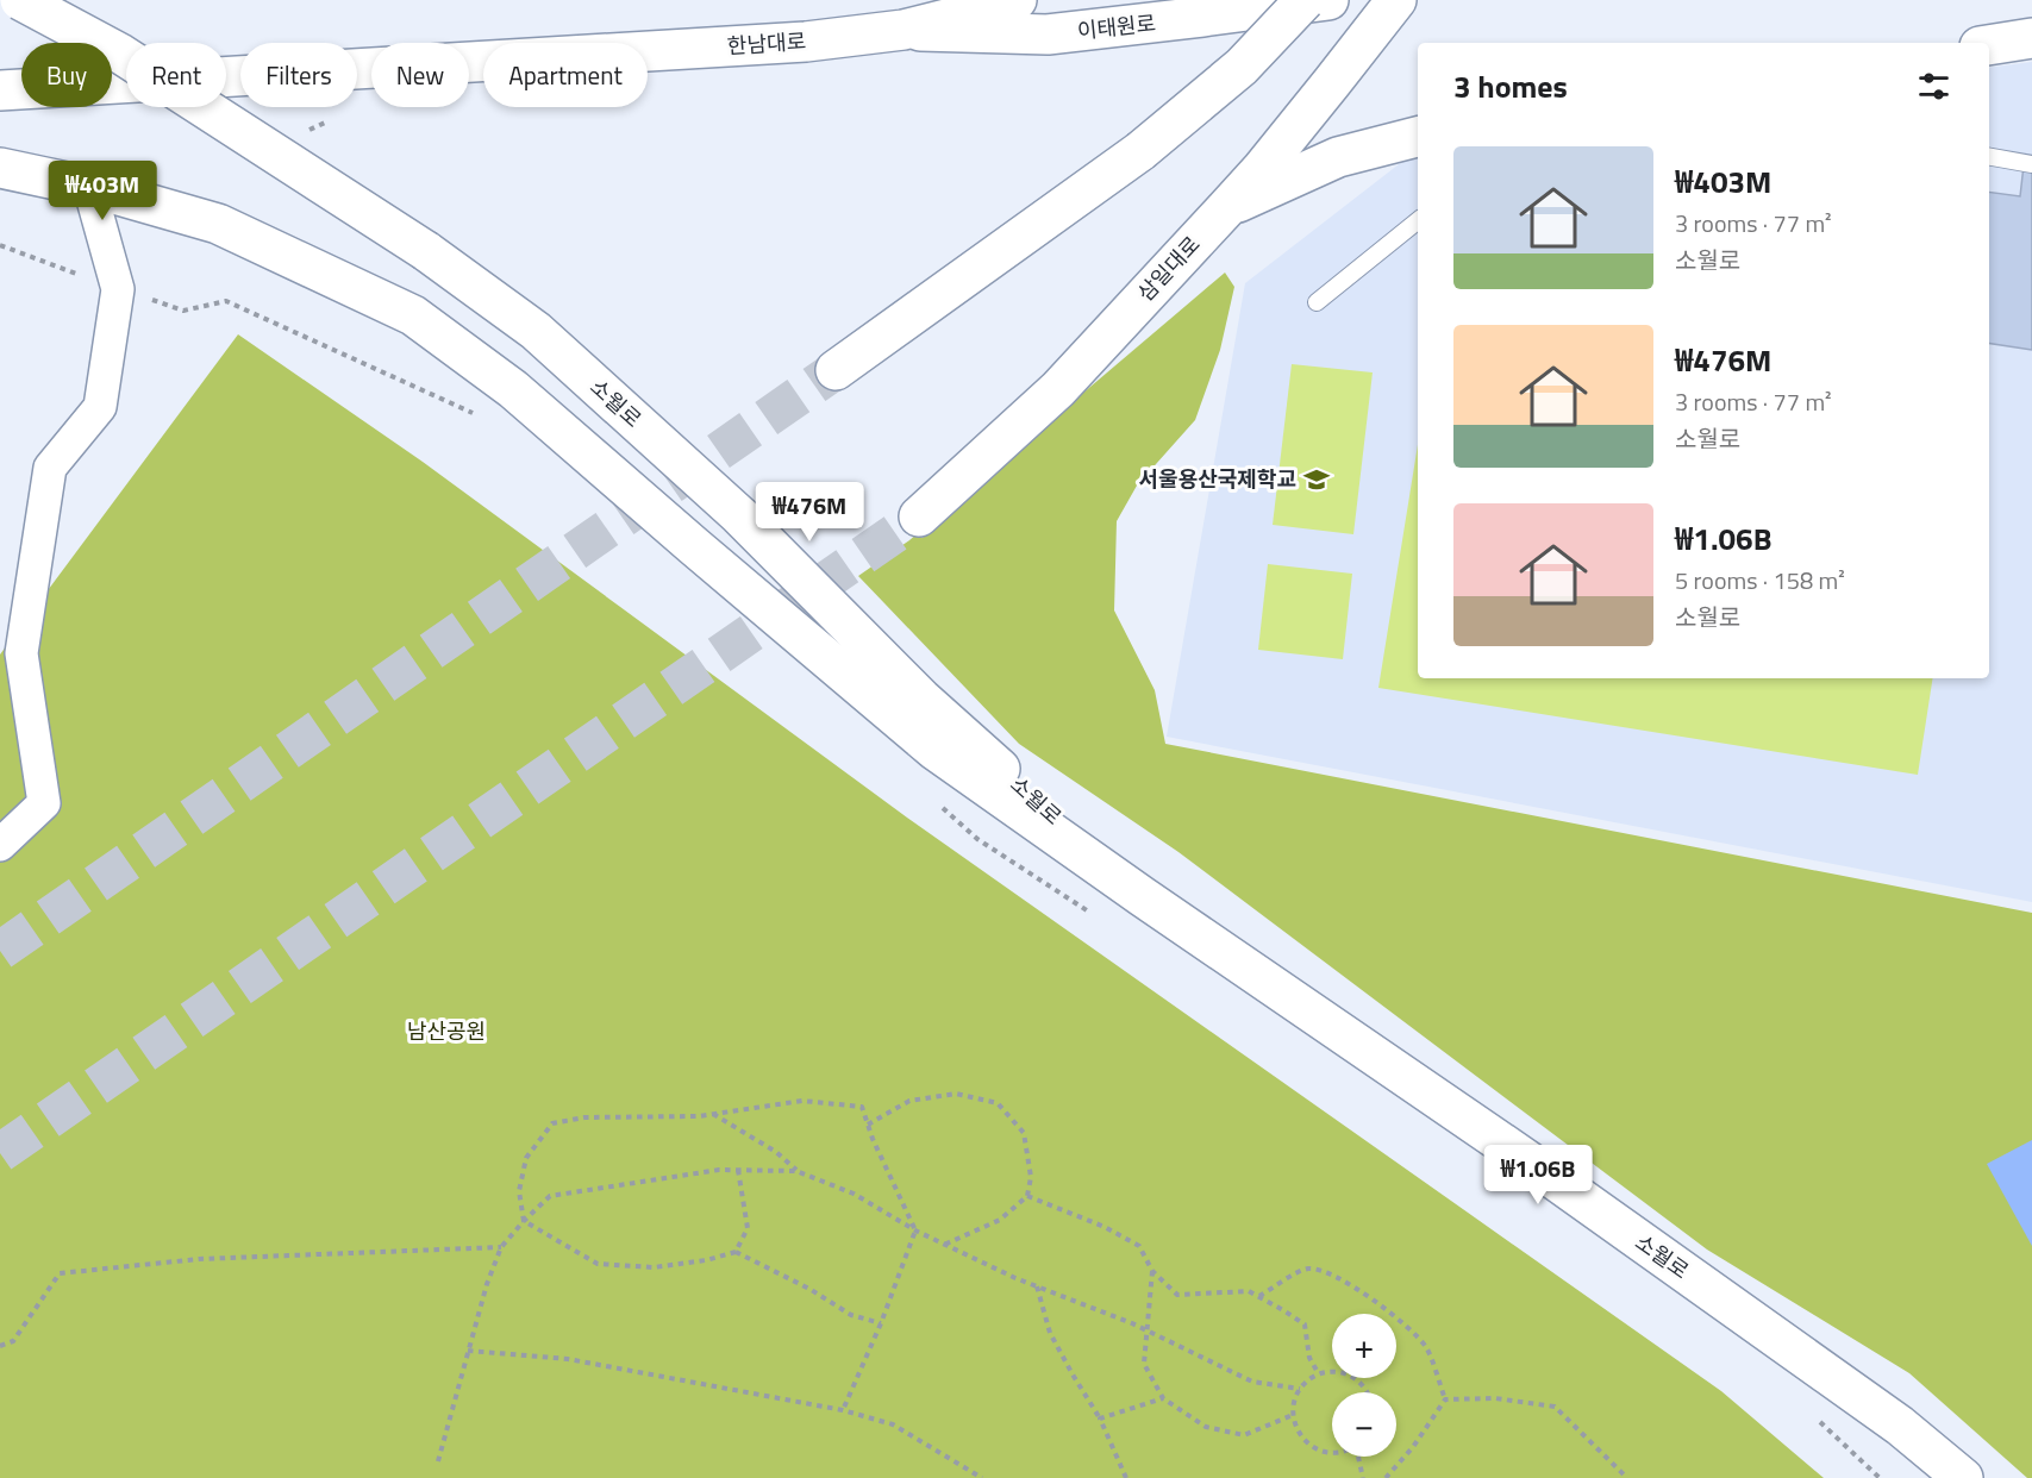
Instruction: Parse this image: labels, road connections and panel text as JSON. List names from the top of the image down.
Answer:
{
  "streets": {
    "main road": [
      "이태원로",
      "한남대로",
      "삼일대로",
      "소월로"
    ]
  },
  "crossings": [
    ["이태원로", "한남대로"]
  ],
  "parks": ["남산공원"],
  "places": {
    "school or university": ["서울용산국제학교"]
  },
  "page": {
    "chip": [
      "Buy",
      "Rent",
      "Filters",
      "New",
      "Apartment"
    ],
    "heading": "3 homes",
    "list": [
      {
        "name": "₩403M",
        "note": "3 rooms · 77 m² · 소월로"
      },
      {
        "name": "₩476M",
        "note": "3 rooms · 77 m² · 소월로"
      },
      {
        "name": "₩1.06B",
        "note": "5 rooms · 158 m² · 소월로"
      }
    ],
    "price": ["₩403M", "₩476M", "₩1.06B"],
    "map_buttons": ["+", "−"]
  }
}
